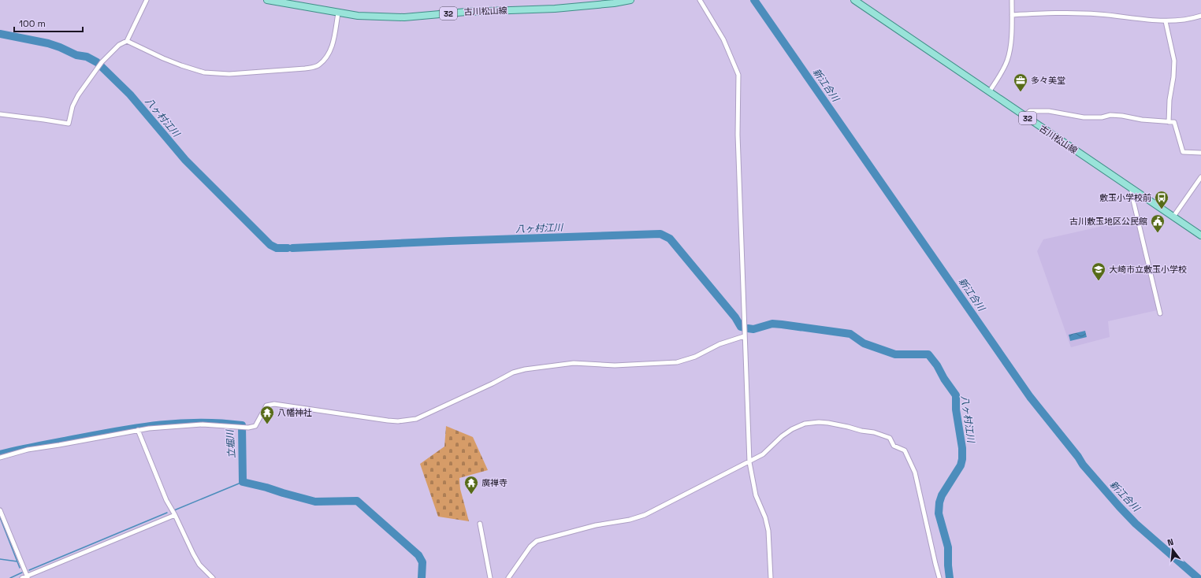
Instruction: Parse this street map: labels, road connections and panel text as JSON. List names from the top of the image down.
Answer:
{
  "streets": {
    "main road": ["古川松山線", "32"]
  },
  "water": ["新江合川", "八ヶ村江川", "立堀川"],
  "places": {
    "office": ["多々美堂"],
    "bus stop": ["敷玉小学校前"],
    "public building": ["古川敷玉地区公民館"],
    "school or university": ["大崎市立敷玉小学校"],
    "temple": ["八幡神社", "廣禅寺"]
  },
  "scale_bar": "100 m",
  "north": "top"
}
